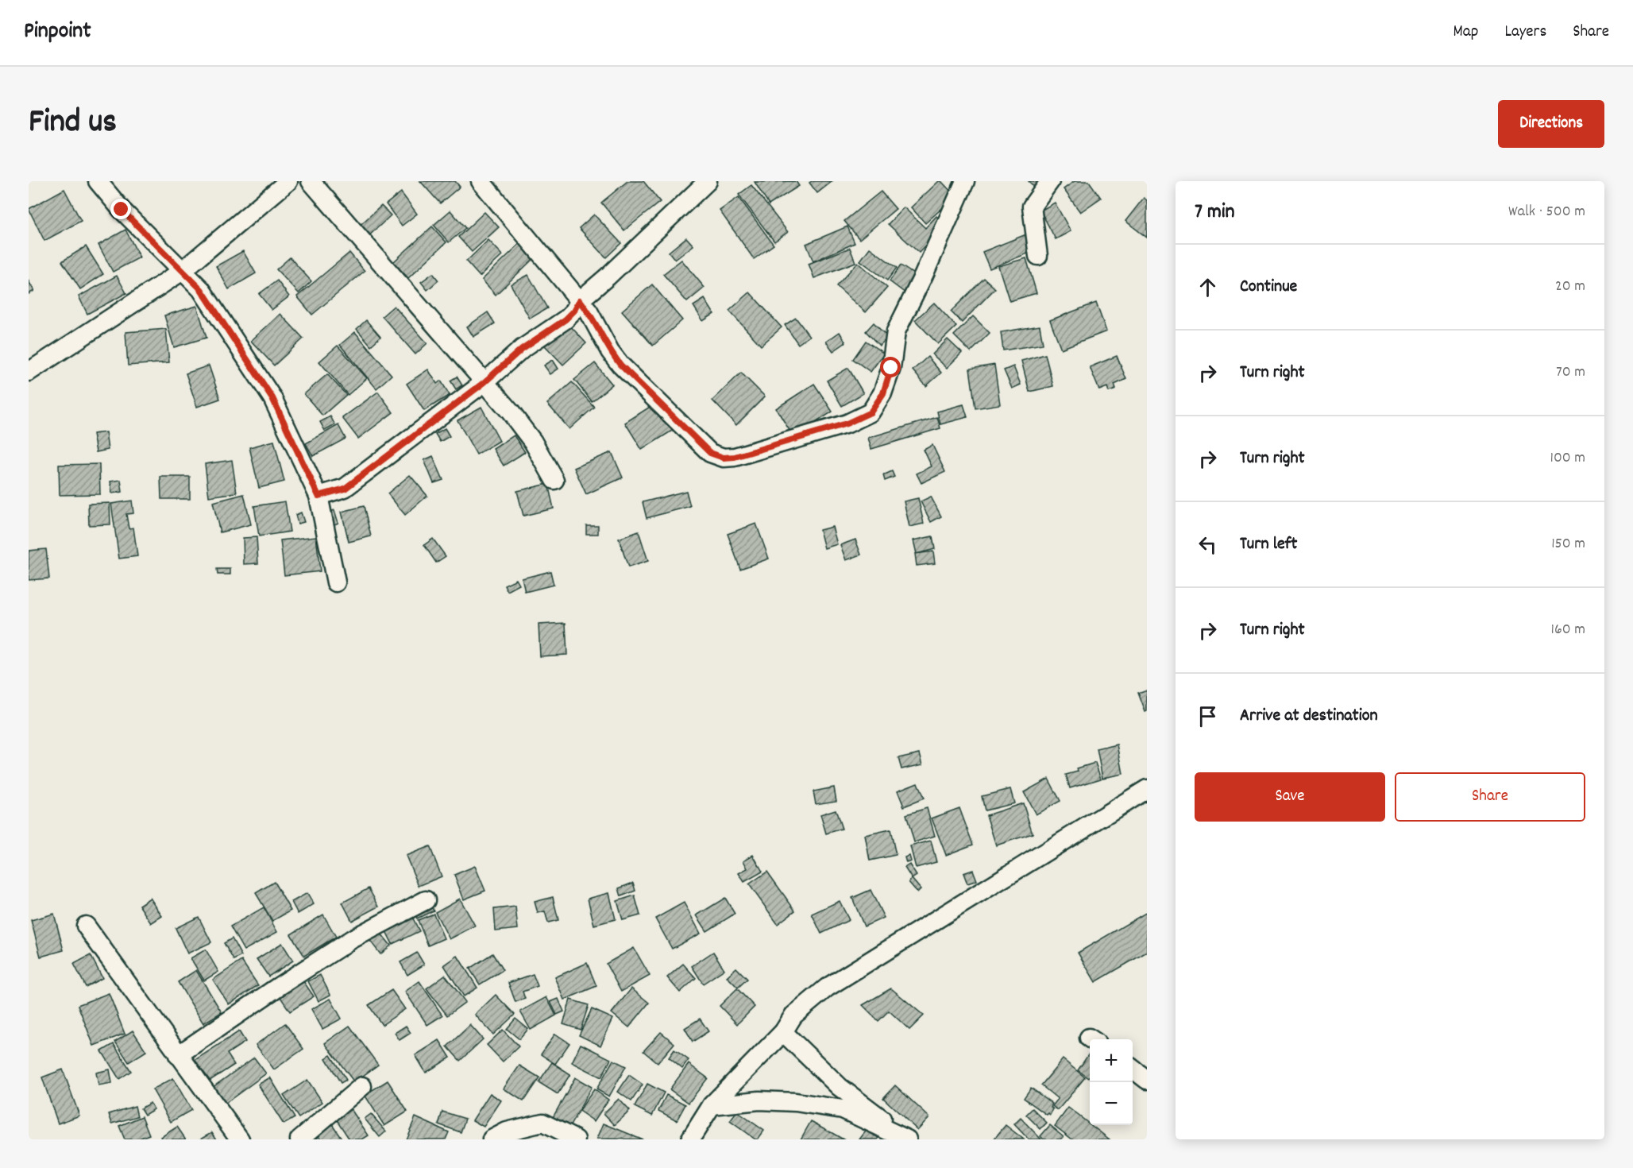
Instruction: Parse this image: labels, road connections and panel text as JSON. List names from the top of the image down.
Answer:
{
  "page": {
    "header": "Pinpoint",
    "nav": ["Map", "Layers", "Share"],
    "title": "Find us",
    "buttons": [
      "Directions",
      ["Save", "Share"]
    ],
    "heading": ["7 min", "Walk · 500 m"],
    "list": [
      ["Continue", "20 m"],
      ["Turn right", "70 m"],
      ["Turn right", "100 m"],
      ["Turn left", "150 m"],
      ["Turn right", "160 m"],
      "Arrive at destination"
    ],
    "map_buttons": ["+", "−"]
  }
}
